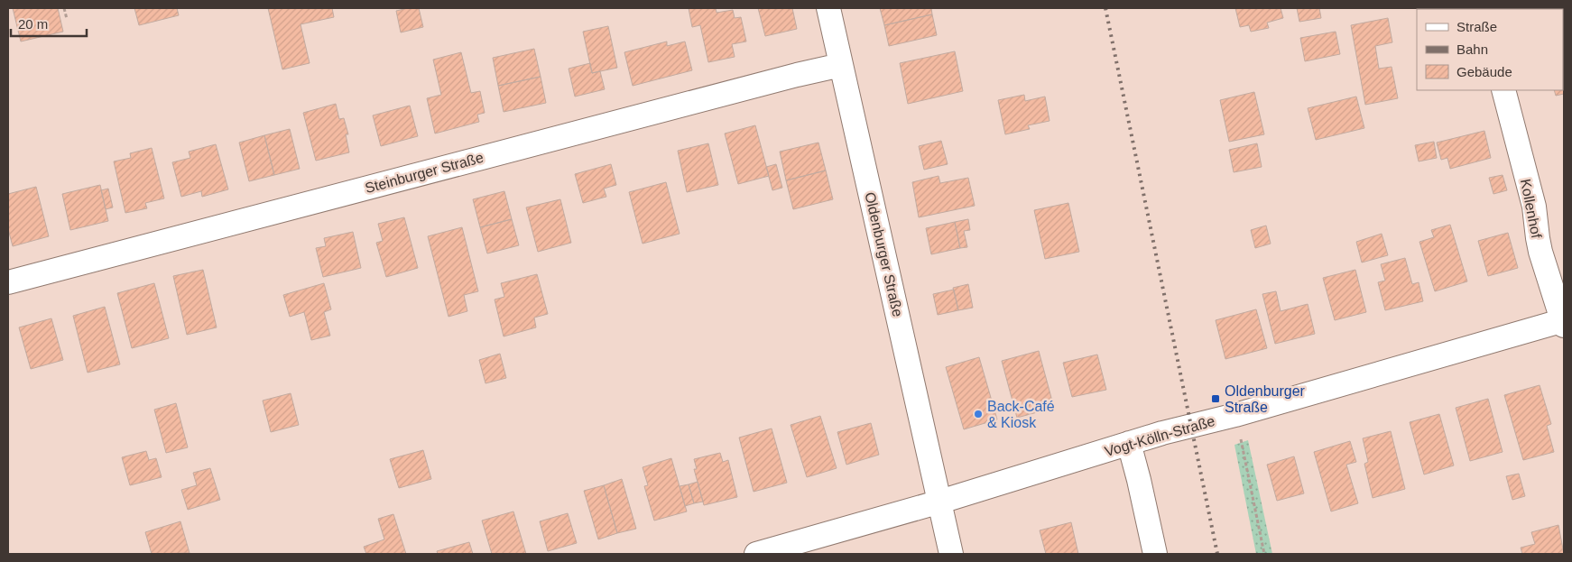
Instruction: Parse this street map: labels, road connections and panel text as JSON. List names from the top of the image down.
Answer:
{
  "streets": {
    "street": [
      "Steinburger Straße",
      "Kollenhof",
      "Oldenburger Straße",
      "Vogt-Kölln-Straße"
    ]
  },
  "crossings": [
    ["Steinburger Straße", "Oldenburger Straße"],
    ["Kollenhof", "Vogt-Kölln-Straße"],
    ["Oldenburger Straße", "Vogt-Kölln-Straße"]
  ],
  "places": {
    "transit": ["Oldenburger Straße"],
    "other": ["Back-Café & Kiosk"]
  },
  "legend": ["Straße", "Bahn", "Gebäude"],
  "scale_bar": "20 m"
}
